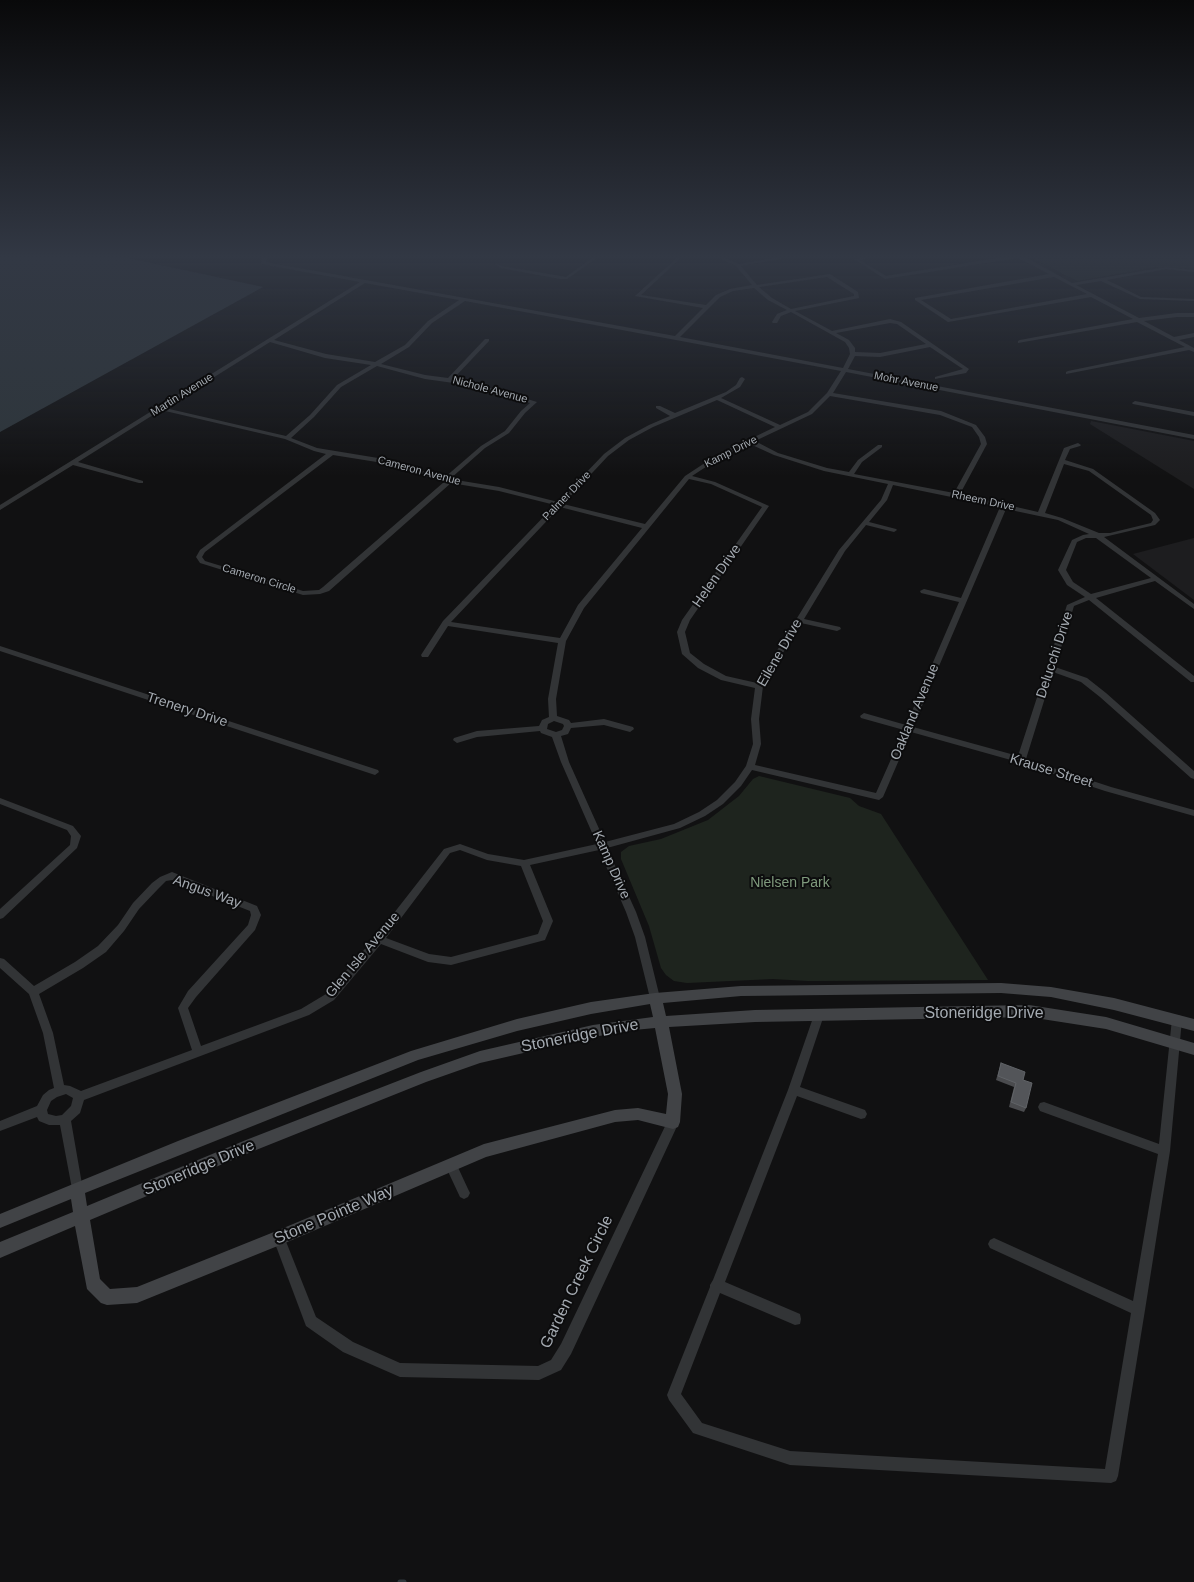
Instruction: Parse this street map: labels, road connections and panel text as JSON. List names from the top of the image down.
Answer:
{
  "streets": {
    "main road": ["Stoneridge Drive", "Stone Pointe Way", "Garden Creek Circle"],
    "street": [
      "Mohr Avenue",
      "Nichole Avenue",
      "Martin Avenue",
      "Kamp Drive",
      "Cameron Avenue",
      "Palmer Drive",
      "Rheem Drive",
      "Helen Drive",
      "Cameron Circle",
      "Eilene Drive",
      "Delucchi Drive",
      "Trenery Drive",
      "Oakland Avenue",
      "Krause Street",
      "Angus Way",
      "Glen Isle Avenue"
    ]
  },
  "crossings": [
    ["Mohr Avenue", "Kamp Drive"],
    ["Nichole Avenue", "Martin Avenue"],
    ["Nichole Avenue", "Cameron Avenue"],
    ["Nichole Avenue", "Cameron Circle"],
    ["Martin Avenue", "Cameron Avenue"],
    ["Kamp Drive", "Cameron Avenue"],
    ["Kamp Drive", "Rheem Drive"],
    ["Kamp Drive", "Helen Drive"],
    ["Kamp Drive", "Eilene Drive"],
    ["Kamp Drive", "Glen Isle Avenue"],
    ["Kamp Drive", "Stoneridge Drive"],
    ["Kamp Drive", "Garden Creek Circle"],
    ["Cameron Avenue", "Palmer Drive"],
    ["Cameron Avenue", "Cameron Circle"],
    ["Rheem Drive", "Eilene Drive"],
    ["Rheem Drive", "Delucchi Drive"],
    ["Rheem Drive", "Oakland Avenue"],
    ["Helen Drive", "Eilene Drive"],
    ["Eilene Drive", "Oakland Avenue"],
    ["Eilene Drive", "Glen Isle Avenue"],
    ["Delucchi Drive", "Krause Street"],
    ["Oakland Avenue", "Krause Street"],
    ["Angus Way", "Glen Isle Avenue"],
    ["Stoneridge Drive", "Stone Pointe Way"],
    ["Stoneridge Drive", "Garden Creek Circle"],
    ["Stone Pointe Way", "Garden Creek Circle"]
  ],
  "parks": ["Nielsen Park"]
}
